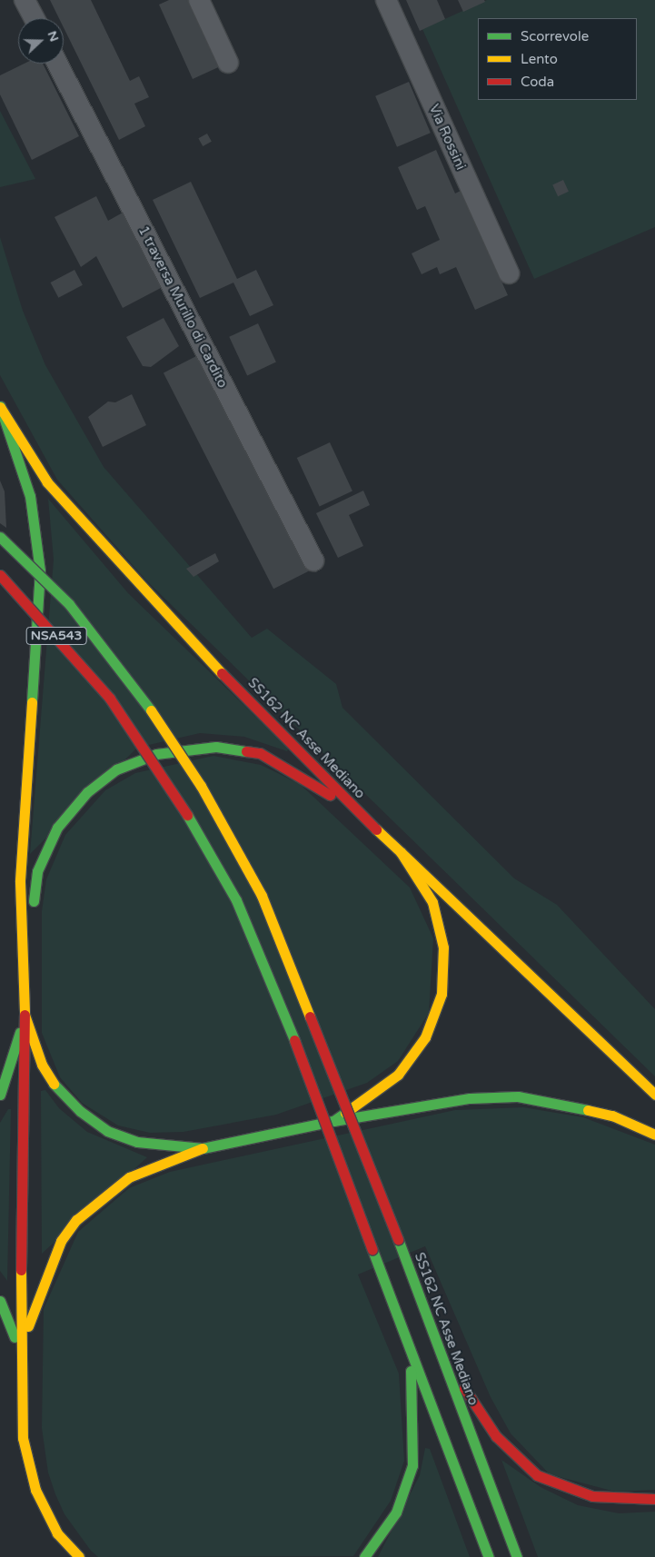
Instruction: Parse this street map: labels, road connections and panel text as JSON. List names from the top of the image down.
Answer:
{
  "streets": {
    "main road": ["NSA543", "SS162 NC Asse Mediano"],
    "street": ["Via Rossini", "1 traversa Murillo di Cardito"]
  },
  "legend": ["Scorrevole", "Lento", "Coda"],
  "north": "right"
}
